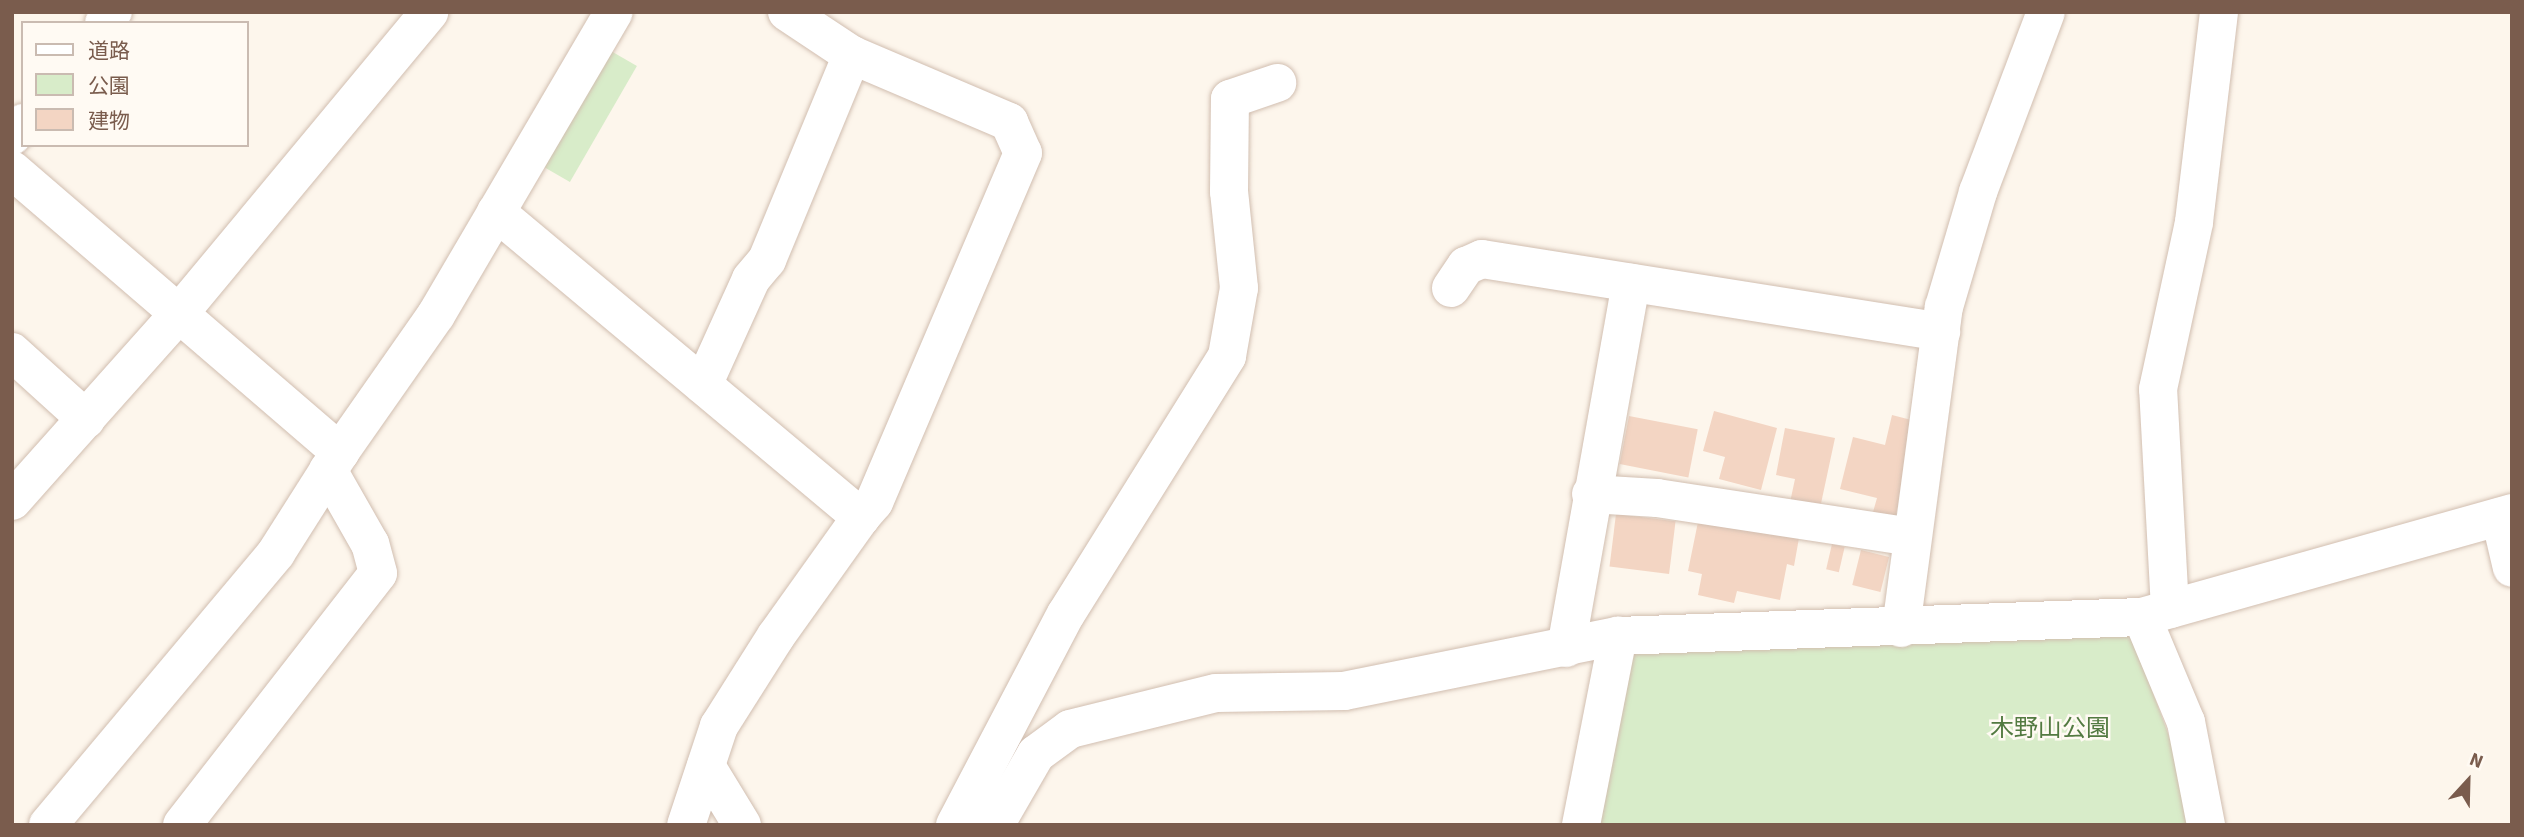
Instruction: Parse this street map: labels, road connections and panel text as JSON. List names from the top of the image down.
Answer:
{
  "parks": ["木野山公園"],
  "legend": ["道路", "公園", "建物"],
  "north": "top"
}
